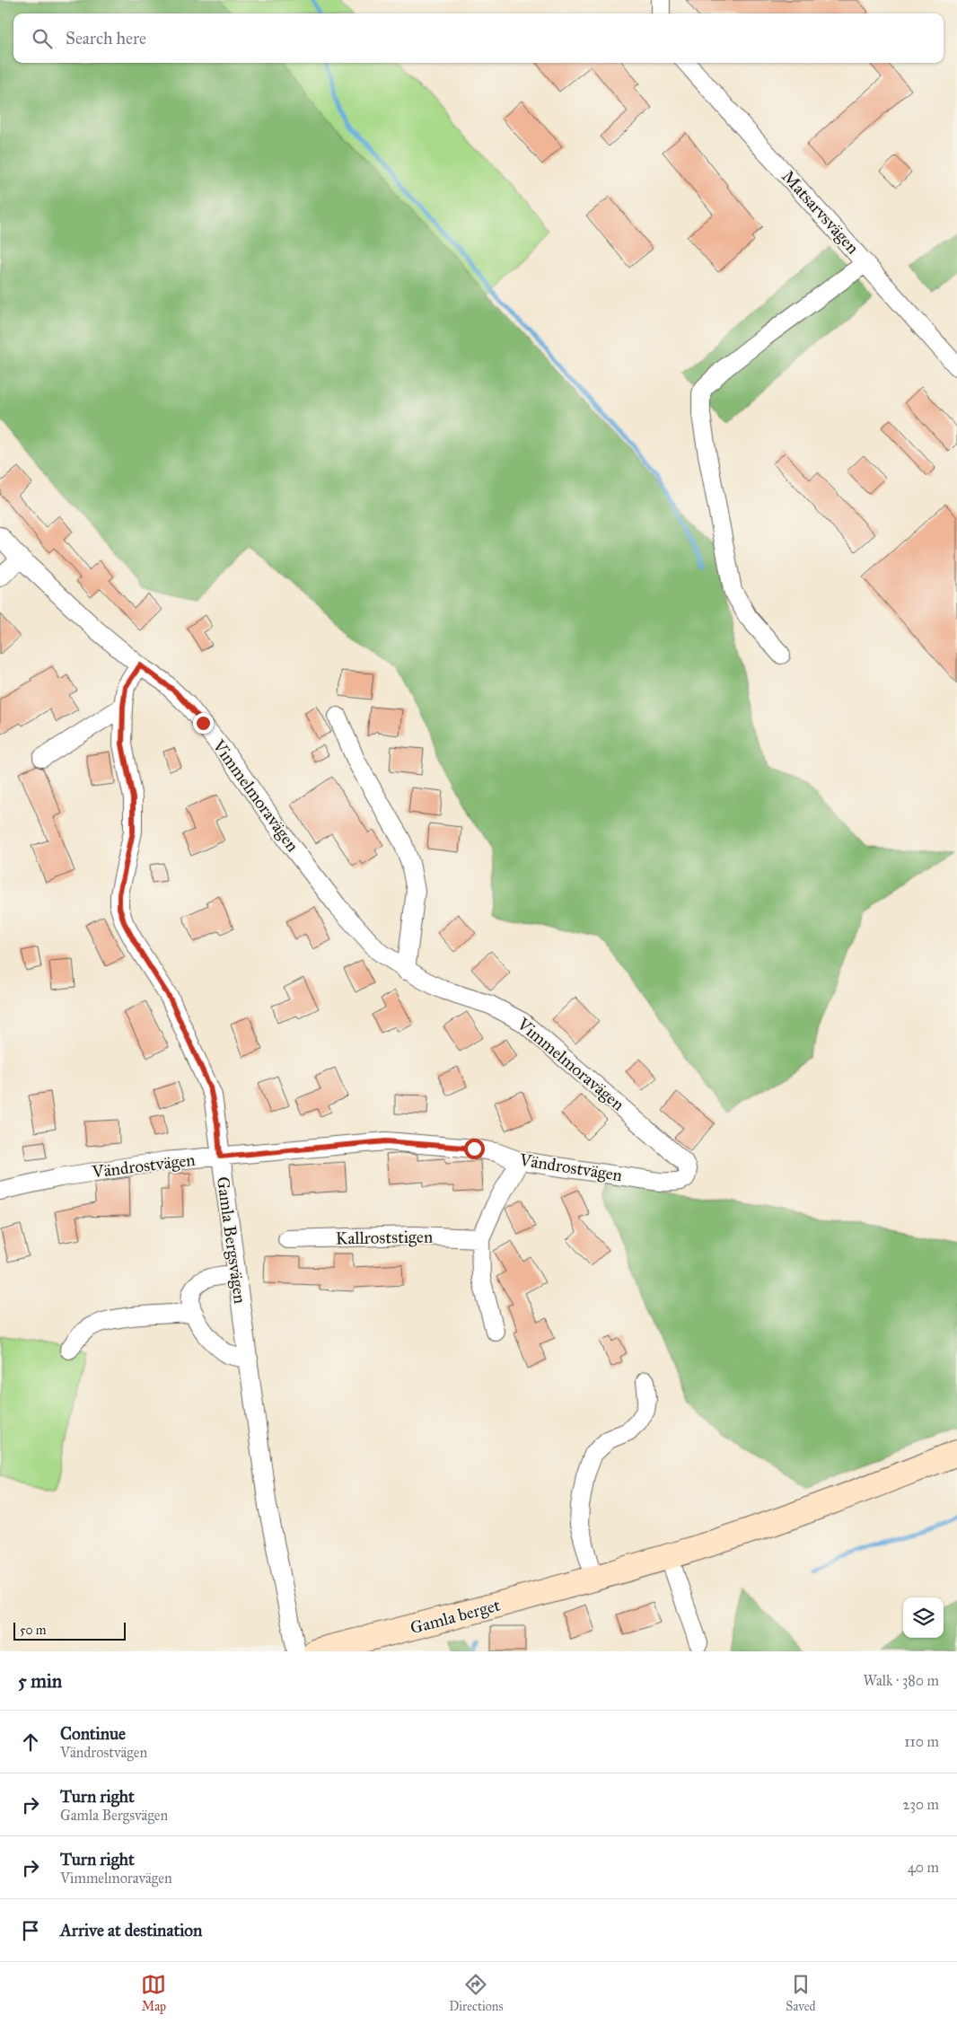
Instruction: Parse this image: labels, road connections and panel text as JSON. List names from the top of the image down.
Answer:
{
  "streets": {
    "main road": ["Gamla berget"],
    "street": [
      "Matsarvsvägen",
      "Vimmelmoravägen",
      "Vändrostvägen",
      "Kallroststigen",
      "Gamla Bergsvägen"
    ]
  },
  "crossings": [
    ["Vimmelmoravägen", "Vändrostvägen"],
    ["Vimmelmoravägen", "Gamla Bergsvägen"],
    ["Vändrostvägen", "Gamla Bergsvägen"]
  ],
  "scale_bar": "50 m",
  "page": {
    "search": "Search here",
    "scale": "50 m",
    "heading": ["5 min", "Walk · 380 m"],
    "list": [
      ["Continue", "Vändrostvägen", "110 m"],
      ["Turn right", "Gamla Bergsvägen", "230 m"],
      ["Turn right", "Vimmelmoravägen", "40 m"],
      "Arrive at destination"
    ],
    "nav": ["Map", "Directions", "Saved"]
  }
}
